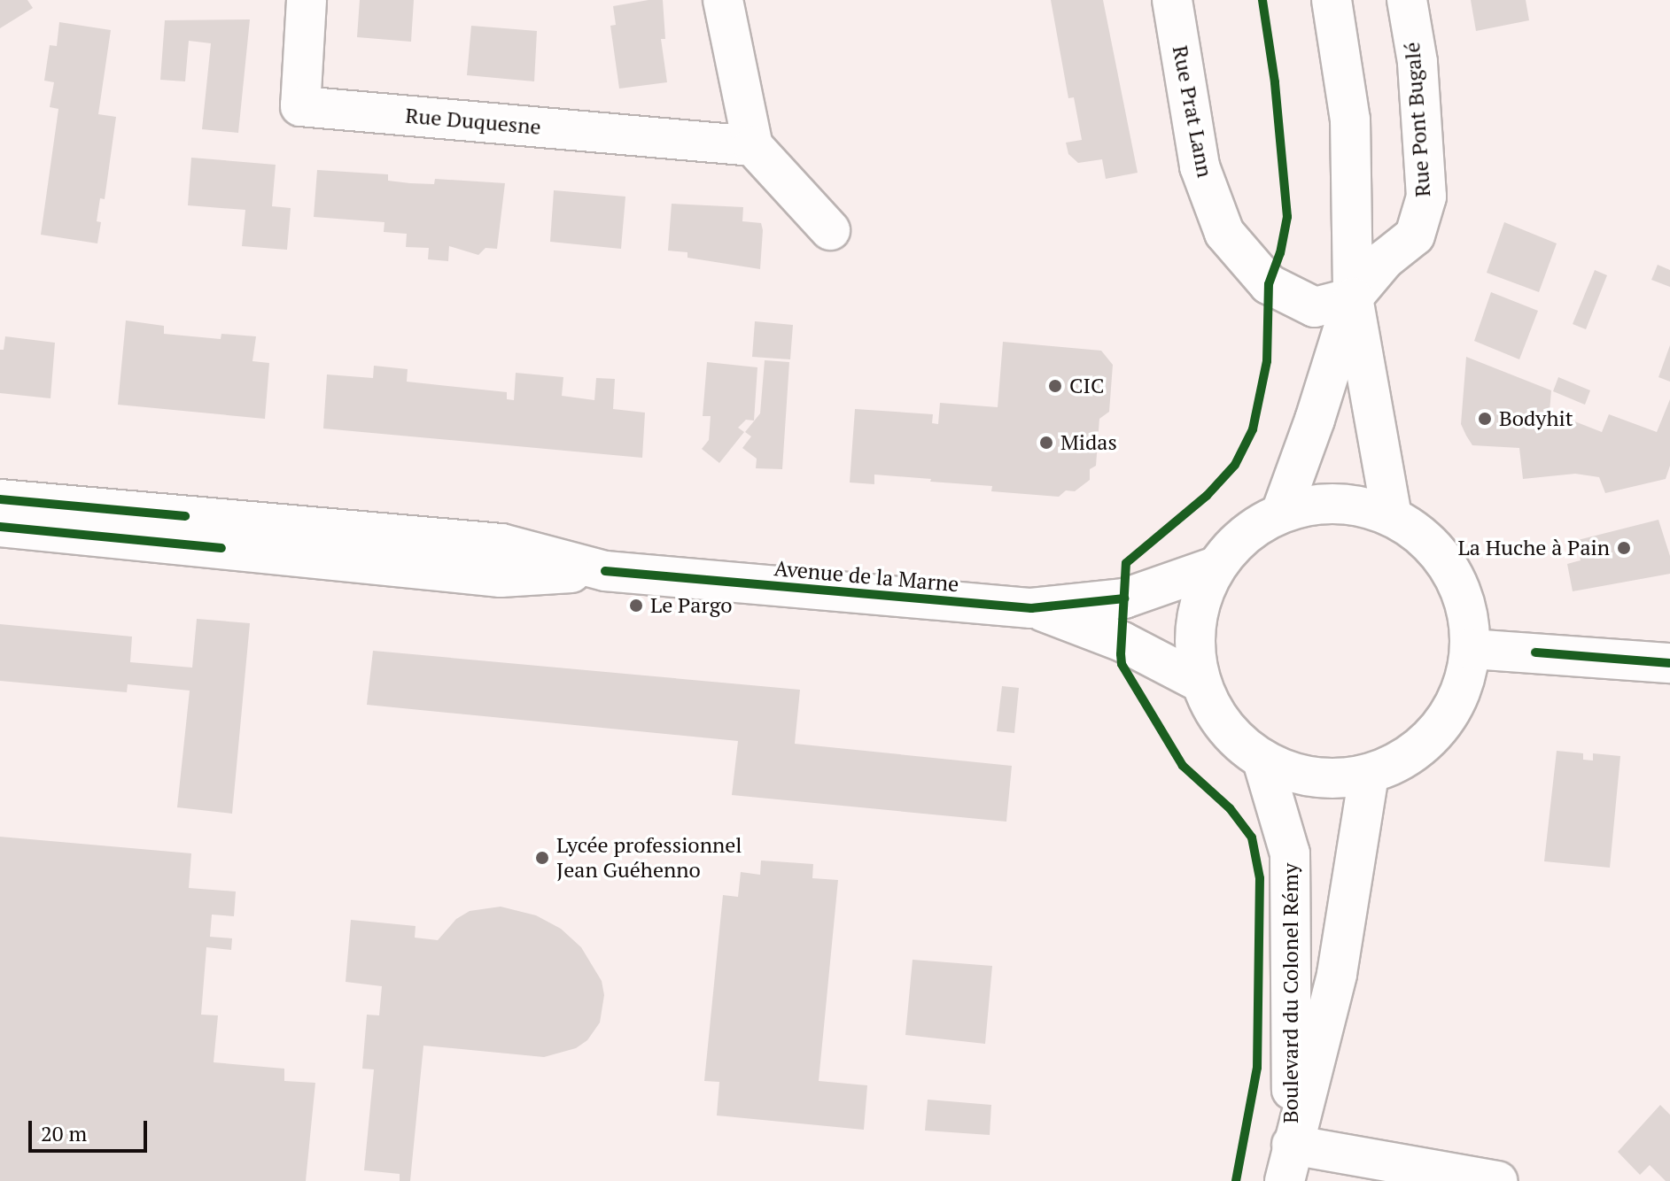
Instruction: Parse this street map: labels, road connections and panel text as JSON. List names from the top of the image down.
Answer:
{
  "streets": {
    "main road": [
      "Rue Prat Lann",
      "Rue Pont Bugalé",
      "Rue Duquesne",
      "Avenue de la Marne",
      "Boulevard du Colonel Rémy"
    ]
  },
  "crossings": [
    ["Rue Prat Lann", "Rue Pont Bugalé"]
  ],
  "places": [
    "CIC",
    "Bodyhit",
    "Midas",
    "La Huche à Pain",
    "Le Pargo",
    "Lycée professionnel Jean Guéhenno"
  ],
  "scale_bar": "20 m"
}
